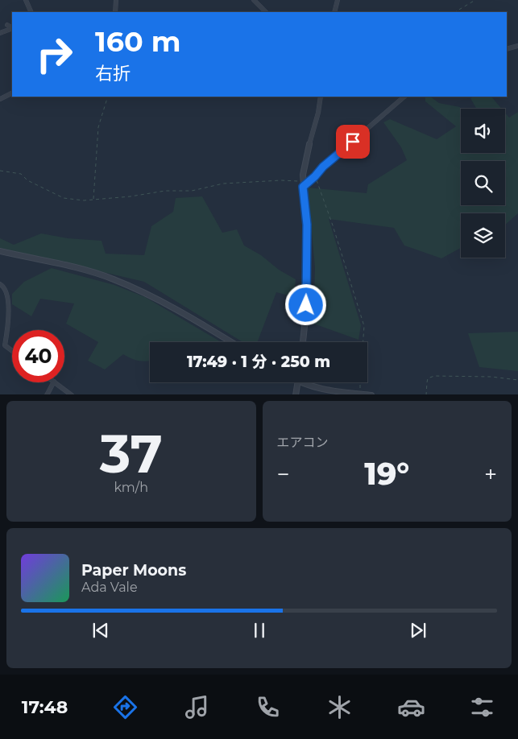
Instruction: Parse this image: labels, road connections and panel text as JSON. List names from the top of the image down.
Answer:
{
  "page": {
    "turn": ["160 m", "右折"],
    "limit": "40",
    "trip": "17:49 · 1 分 · 250 m",
    "tile": [
      ["37", "km/h"],
      "エアコン"
    ],
    "heat": ["−", "19°", "+"],
    "song": ["Paper Moons", "Ada Vale"],
    "tabs": "17:48"
  }
}
